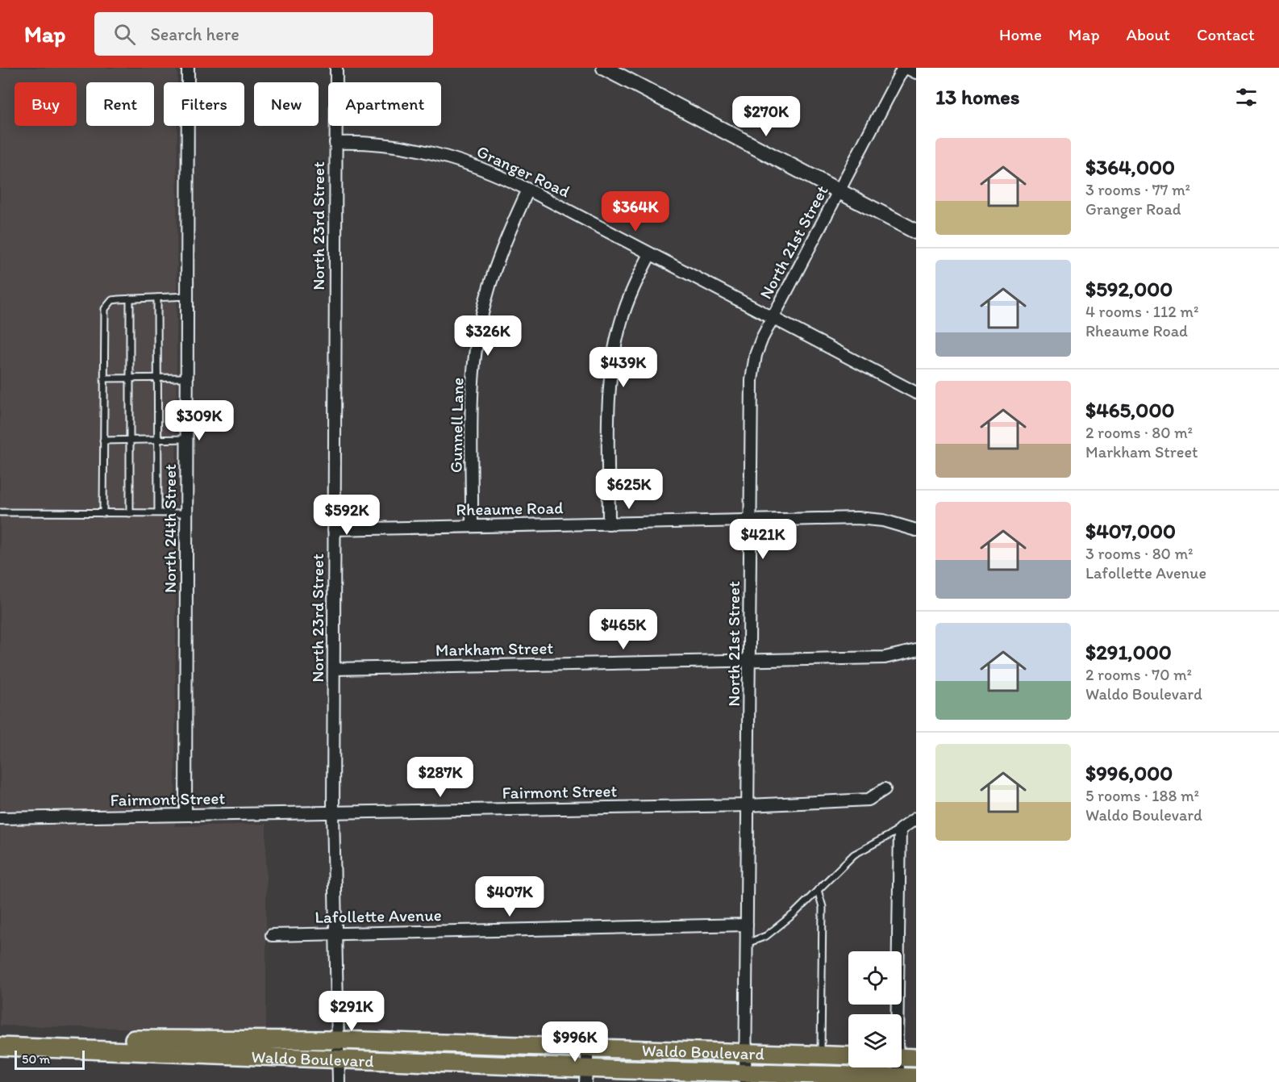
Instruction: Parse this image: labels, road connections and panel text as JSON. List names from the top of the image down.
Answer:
{
  "streets": {
    "main road": ["Waldo Boulevard"],
    "street": [
      "Granger Road",
      "North 23rd Street",
      "North 21st Street",
      "Gunnell Lane",
      "Rheaume Road",
      "North 24th Street",
      "Markham Street",
      "Fairmont Street",
      "Lafollette Avenue"
    ]
  },
  "crossings": [
    ["Granger Road", "North 23rd Street"],
    ["Granger Road", "North 21st Street"],
    ["Granger Road", "Gunnell Lane"],
    ["North 23rd Street", "Rheaume Road"],
    ["North 23rd Street", "Markham Street"],
    ["North 23rd Street", "Fairmont Street"],
    ["North 23rd Street", "Lafollette Avenue"],
    ["North 23rd Street", "Waldo Boulevard"],
    ["North 21st Street", "Rheaume Road"],
    ["North 21st Street", "Markham Street"],
    ["North 21st Street", "Fairmont Street"],
    ["North 21st Street", "Lafollette Avenue"],
    ["North 21st Street", "Waldo Boulevard"],
    ["Gunnell Lane", "Rheaume Road"],
    ["North 24th Street", "Fairmont Street"]
  ],
  "scale_bar": "50 m",
  "page": {
    "header": "Map",
    "search": "Search here",
    "nav": [
      "Home",
      "Map",
      "About",
      "Contact"
    ],
    "heading": "13 homes",
    "chip": [
      "Buy",
      "Rent",
      "Filters",
      "New",
      "Apartment"
    ],
    "price": [
      "$270K",
      "$364K",
      "$326K",
      "$439K",
      "$309K",
      "$625K",
      "$592K",
      "$421K",
      "$465K",
      "$287K",
      "$407K",
      "$291K",
      "$996K"
    ],
    "list": [
      {
        "name": "$364,000",
        "note": "3 rooms · 77 m² · Granger Road"
      },
      {
        "name": "$592,000",
        "note": "4 rooms · 112 m² · Rheaume Road"
      },
      {
        "name": "$465,000",
        "note": "2 rooms · 80 m² · Markham Street"
      },
      {
        "name": "$407,000",
        "note": "3 rooms · 80 m² · Lafollette Avenue"
      },
      {
        "name": "$291,000",
        "note": "2 rooms · 70 m² · Waldo Boulevard"
      },
      {
        "name": "$996,000",
        "note": "5 rooms · 188 m² · Waldo Boulevard"
      }
    ],
    "scale": "50 m"
  }
}
